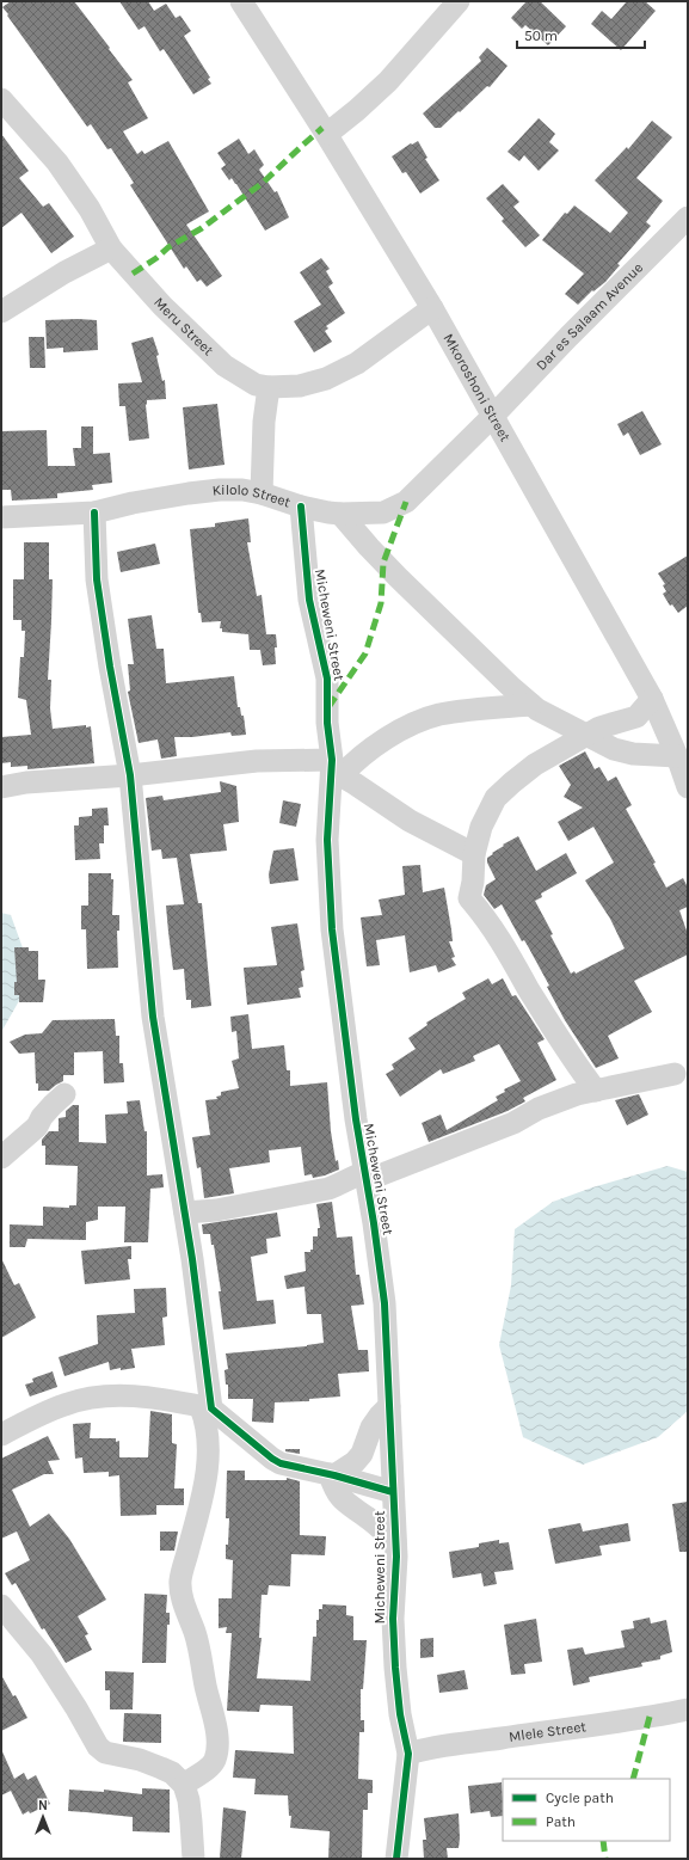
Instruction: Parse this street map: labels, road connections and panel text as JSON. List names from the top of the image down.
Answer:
{
  "streets": {
    "street": [
      "Dar es Salaam Avenue",
      "Meru Street",
      "Mkoroshoni Street",
      "Kilolo Street",
      "Micheweni Street",
      "Mlele Street"
    ]
  },
  "crossings": [
    ["Dar es Salaam Avenue", "Mkoroshoni Street"],
    ["Dar es Salaam Avenue", "Kilolo Street"],
    ["Meru Street", "Mkoroshoni Street"],
    ["Mkoroshoni Street", "Kilolo Street"],
    ["Kilolo Street", "Micheweni Street"],
    ["Micheweni Street", "Mlele Street"]
  ],
  "legend": ["Cycle path", "Path"],
  "scale_bar": "50 m",
  "north": "top"
}
